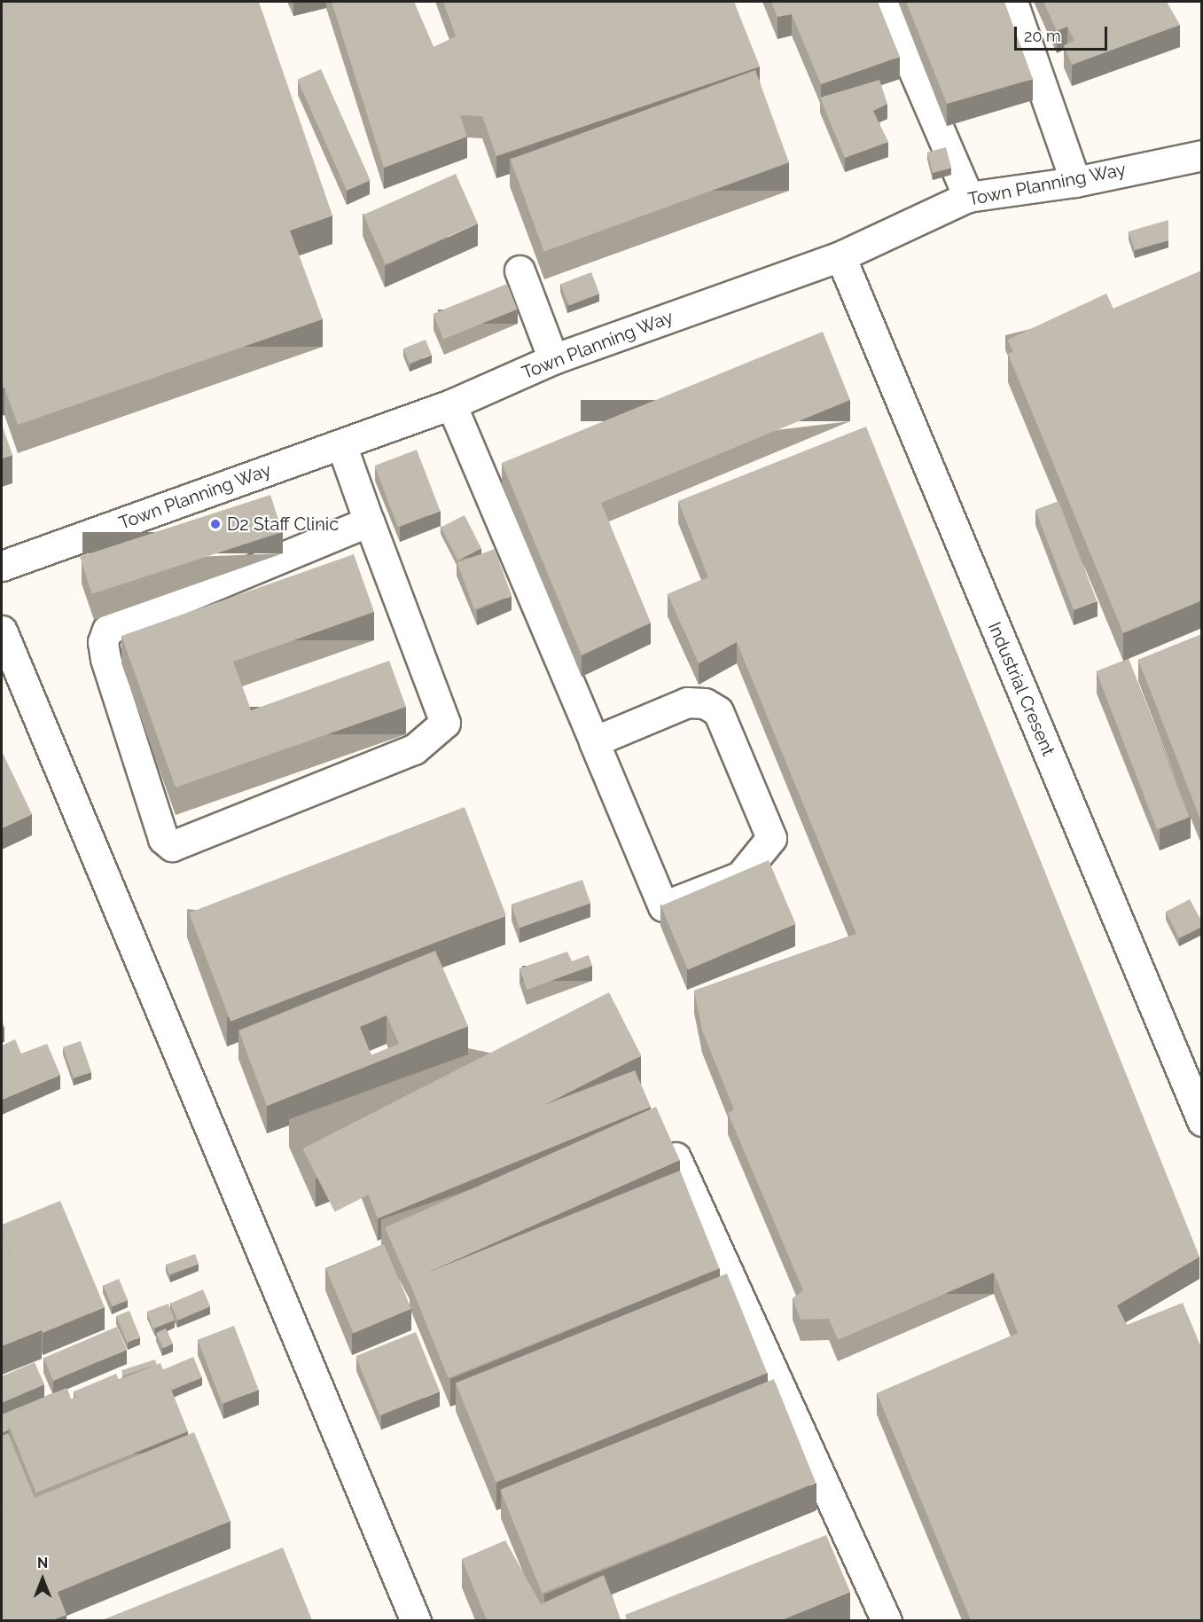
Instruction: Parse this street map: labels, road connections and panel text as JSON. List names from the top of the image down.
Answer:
{
  "streets": {
    "main road": ["Town Planning Way", "Industrial Cresent"]
  },
  "crossings": [
    ["Town Planning Way", "Industrial Cresent"]
  ],
  "places": ["D2 Staff Clinic"],
  "scale_bar": "20 m",
  "north": "top"
}
